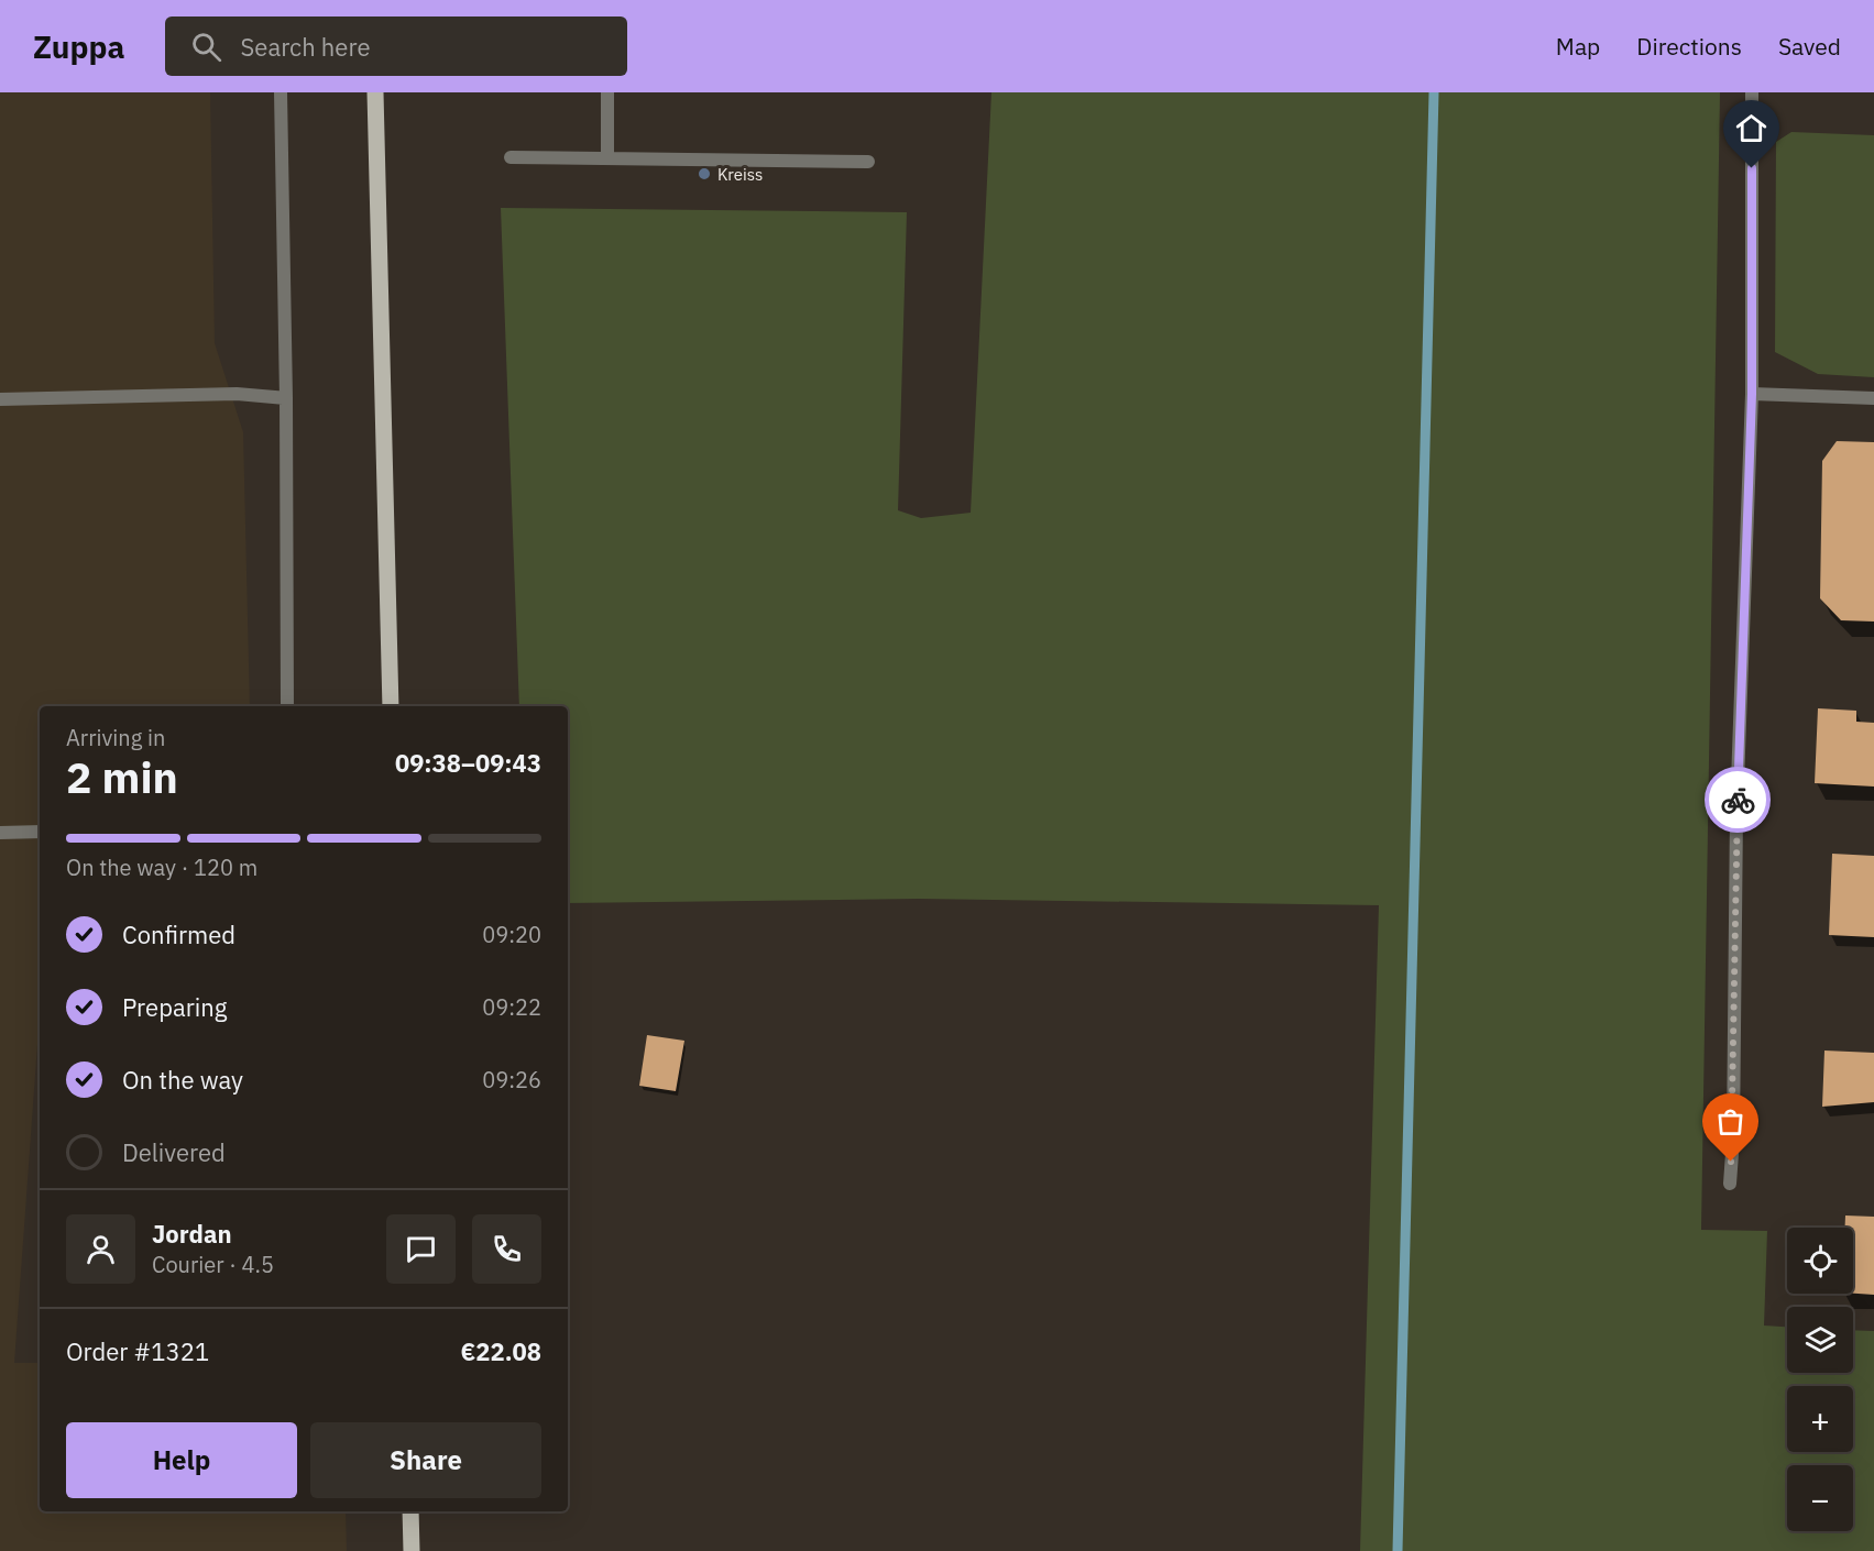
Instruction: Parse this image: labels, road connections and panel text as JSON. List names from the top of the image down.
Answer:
{
  "places": ["Kreiss"],
  "page": {
    "header": "Zuppa",
    "search": "Search here",
    "nav": ["Map", "Directions", "Saved"],
    "heading": ["2 min", "Arriving in", "09:38–09:43"],
    "panel": [
      "Jordan",
      "Courier · 4.5",
      "Order #1321",
      "€22.08"
    ],
    "bar": "On the way · 120 m",
    "list": [
      ["Confirmed", "09:20"],
      ["Preparing", "09:22"],
      ["On the way", "09:26"],
      "Delivered"
    ],
    "map_buttons": ["+", "−"],
    "buttons": ["Help", "Share"]
  }
}
